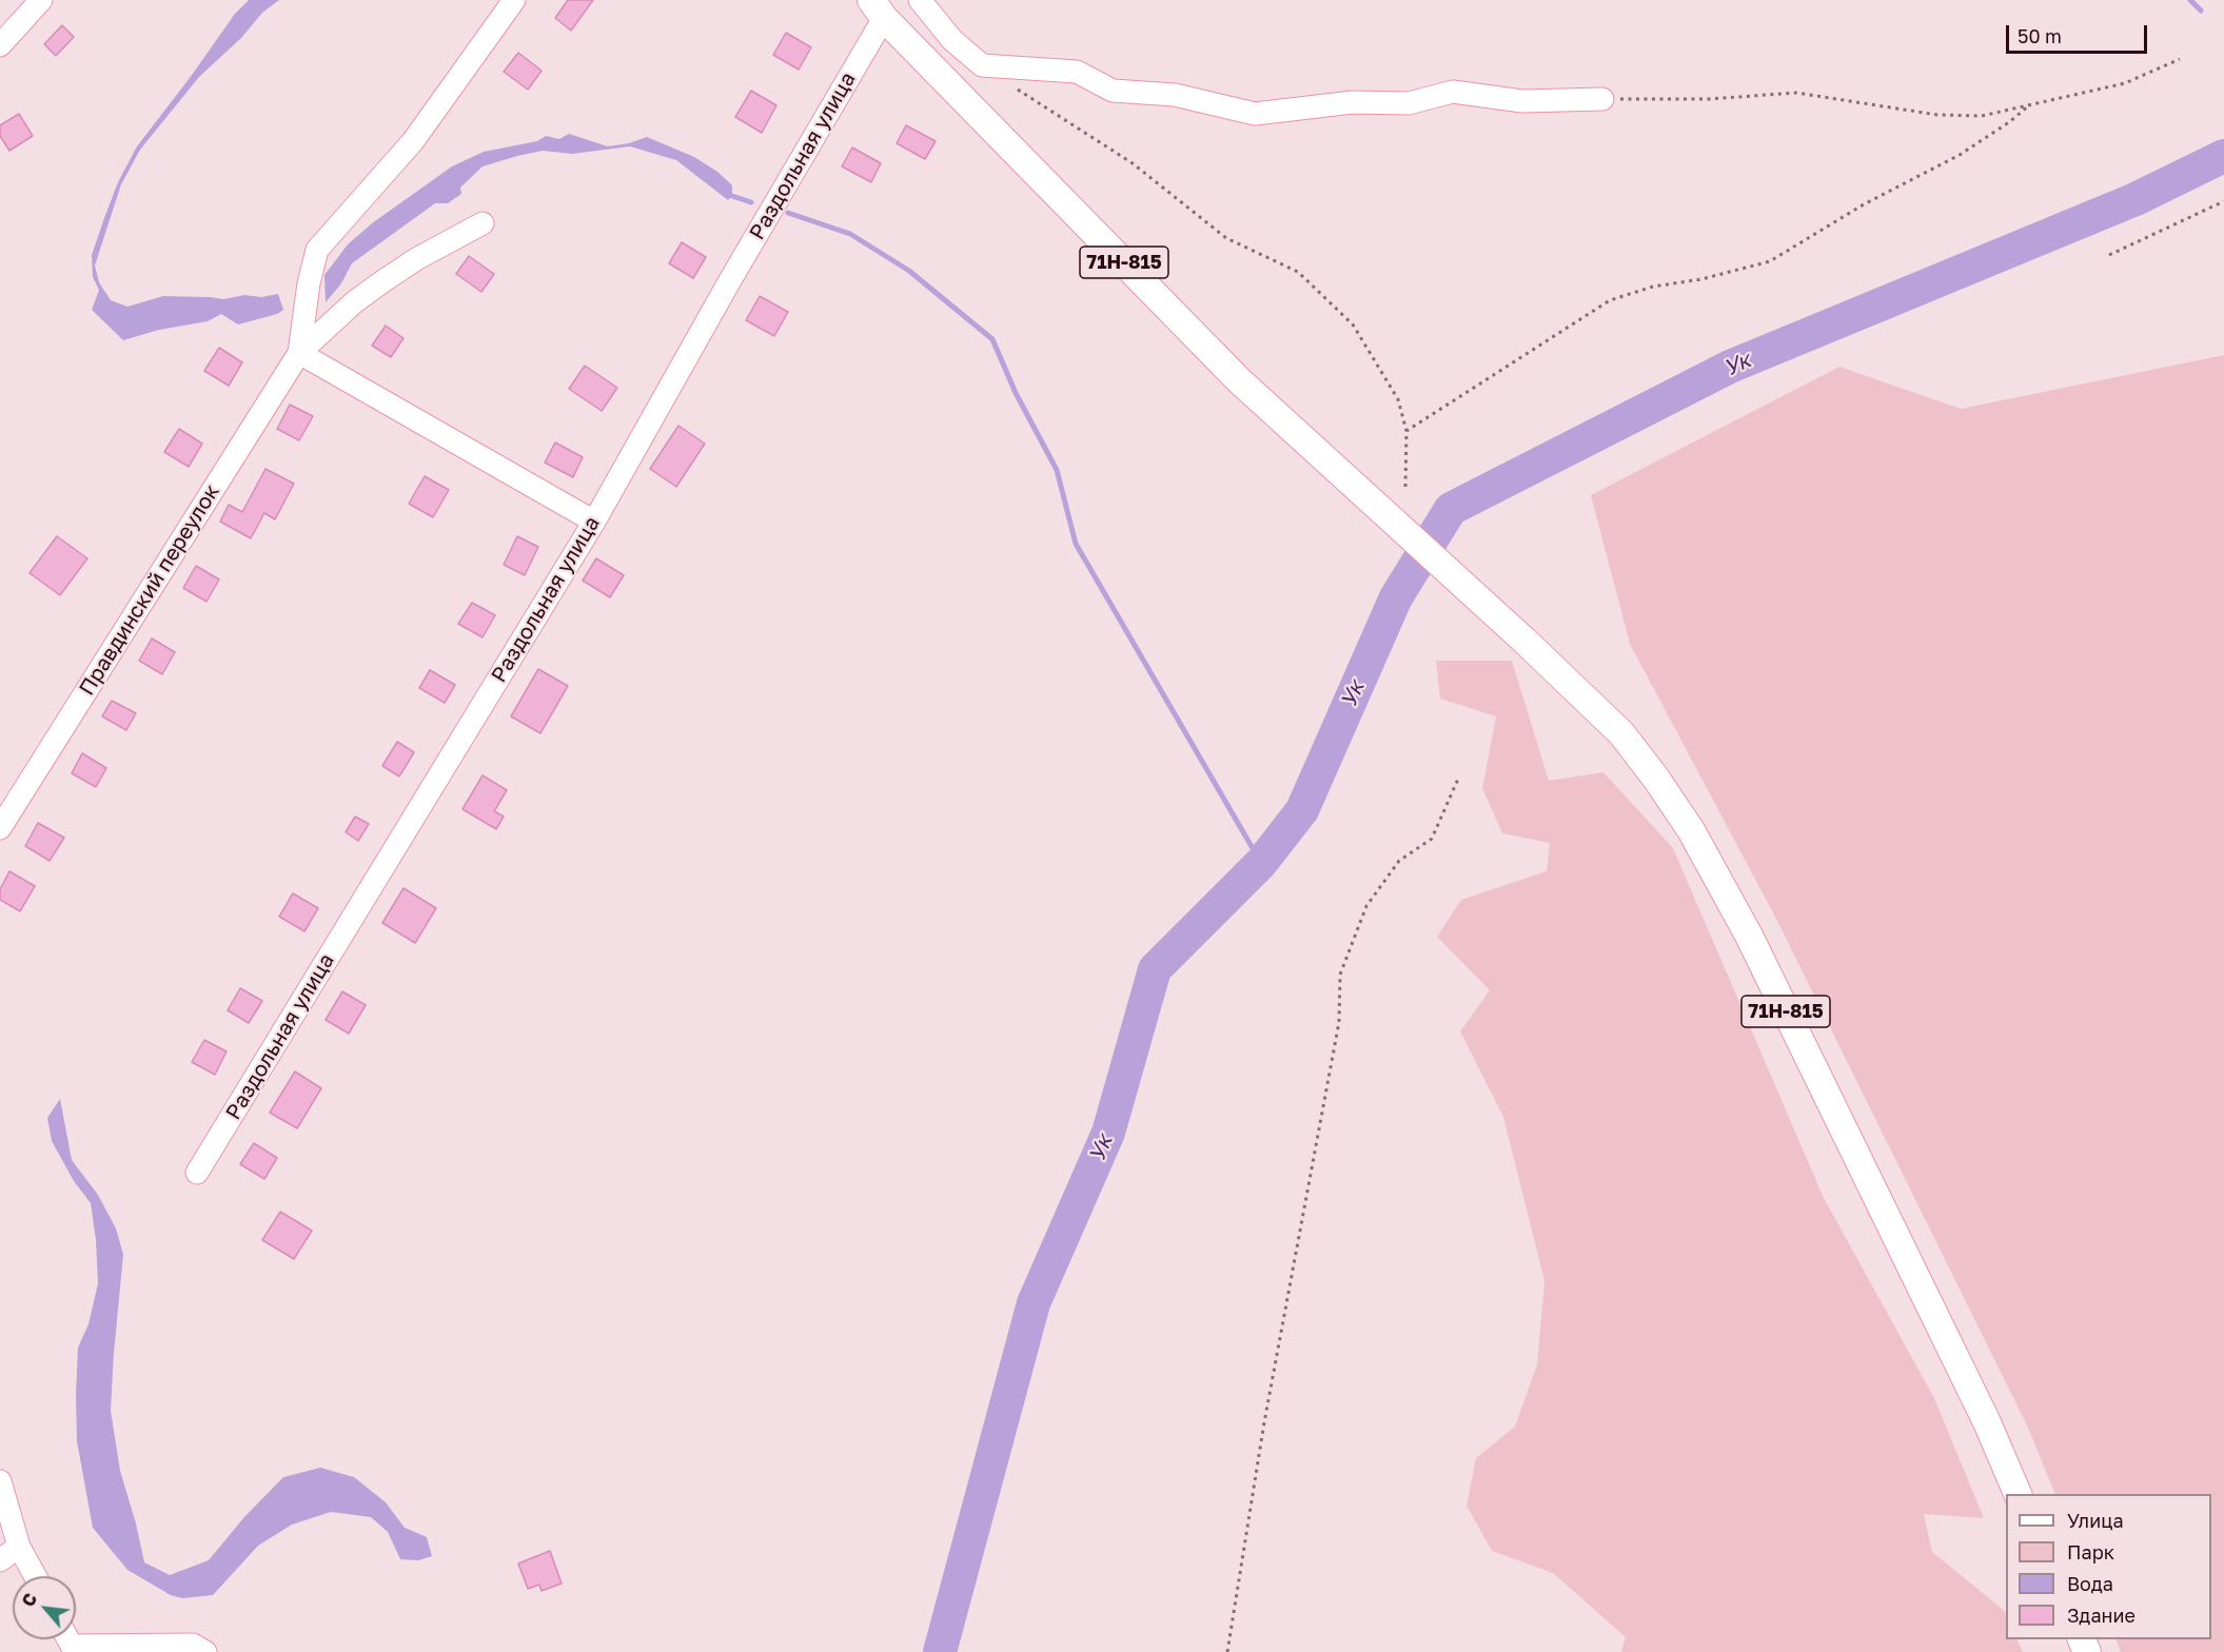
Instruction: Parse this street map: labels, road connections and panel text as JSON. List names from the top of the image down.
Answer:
{
  "streets": {
    "main road": ["71Н-815"],
    "street": ["Раздольная улица", "Правдинский переулок"]
  },
  "crossings": [
    ["Раздольная улица", "71Н-815"]
  ],
  "water": ["Ук"],
  "legend": [
    "Улица",
    "Парк",
    "Вода",
    "Здание"
  ],
  "scale_bar": "50 m",
  "north": "top left"
}
